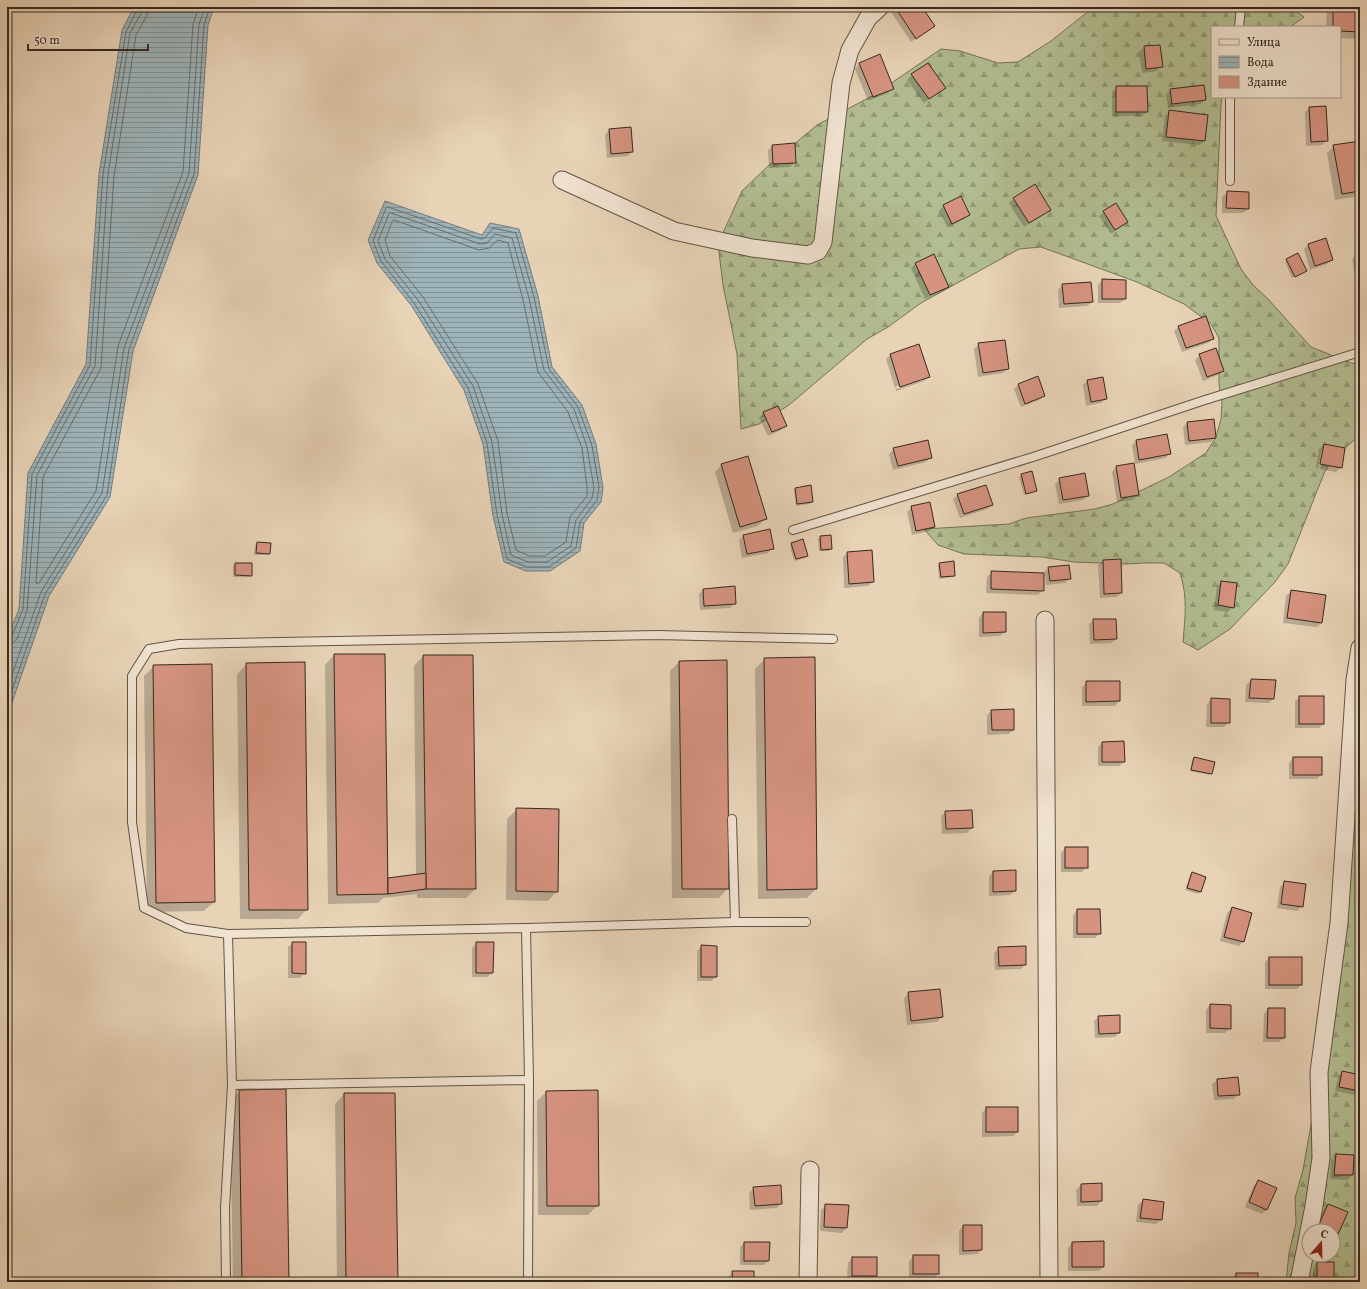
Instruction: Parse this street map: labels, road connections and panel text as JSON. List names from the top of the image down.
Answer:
{
  "legend": ["Улица", "Вода", "Здание"],
  "scale_bar": "50 m",
  "north": "top"
}
